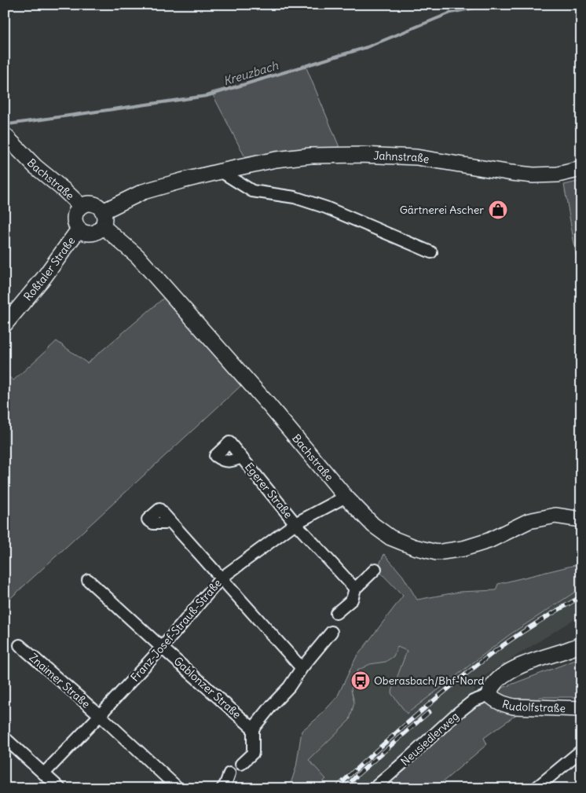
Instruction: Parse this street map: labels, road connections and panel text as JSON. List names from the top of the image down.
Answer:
{
  "streets": {
    "street": [
      "Jahnstraße",
      "Bachstraße",
      "Roßtaler Straße",
      "Egerer Straße",
      "Franz-Josef-Strauß-Straße",
      "Znaimer Straße",
      "Gablonzer Straße",
      "Rudolfstraße",
      "Neusiedlerweg"
    ]
  },
  "crossings": [
    ["Jahnstraße", "Bachstraße"],
    ["Jahnstraße", "Roßtaler Straße"],
    ["Bachstraße", "Roßtaler Straße"],
    ["Bachstraße", "Franz-Josef-Strauß-Straße"],
    ["Egerer Straße", "Franz-Josef-Strauß-Straße"],
    ["Franz-Josef-Strauß-Straße", "Znaimer Straße"],
    ["Franz-Josef-Strauß-Straße", "Gablonzer Straße"],
    ["Rudolfstraße", "Neusiedlerweg"]
  ],
  "water": ["Kreuzbach"],
  "places": {
    "shop": ["Gärtnerei Ascher"],
    "bus stop": ["Oberasbach/Bhf-Nord"]
  }
}
